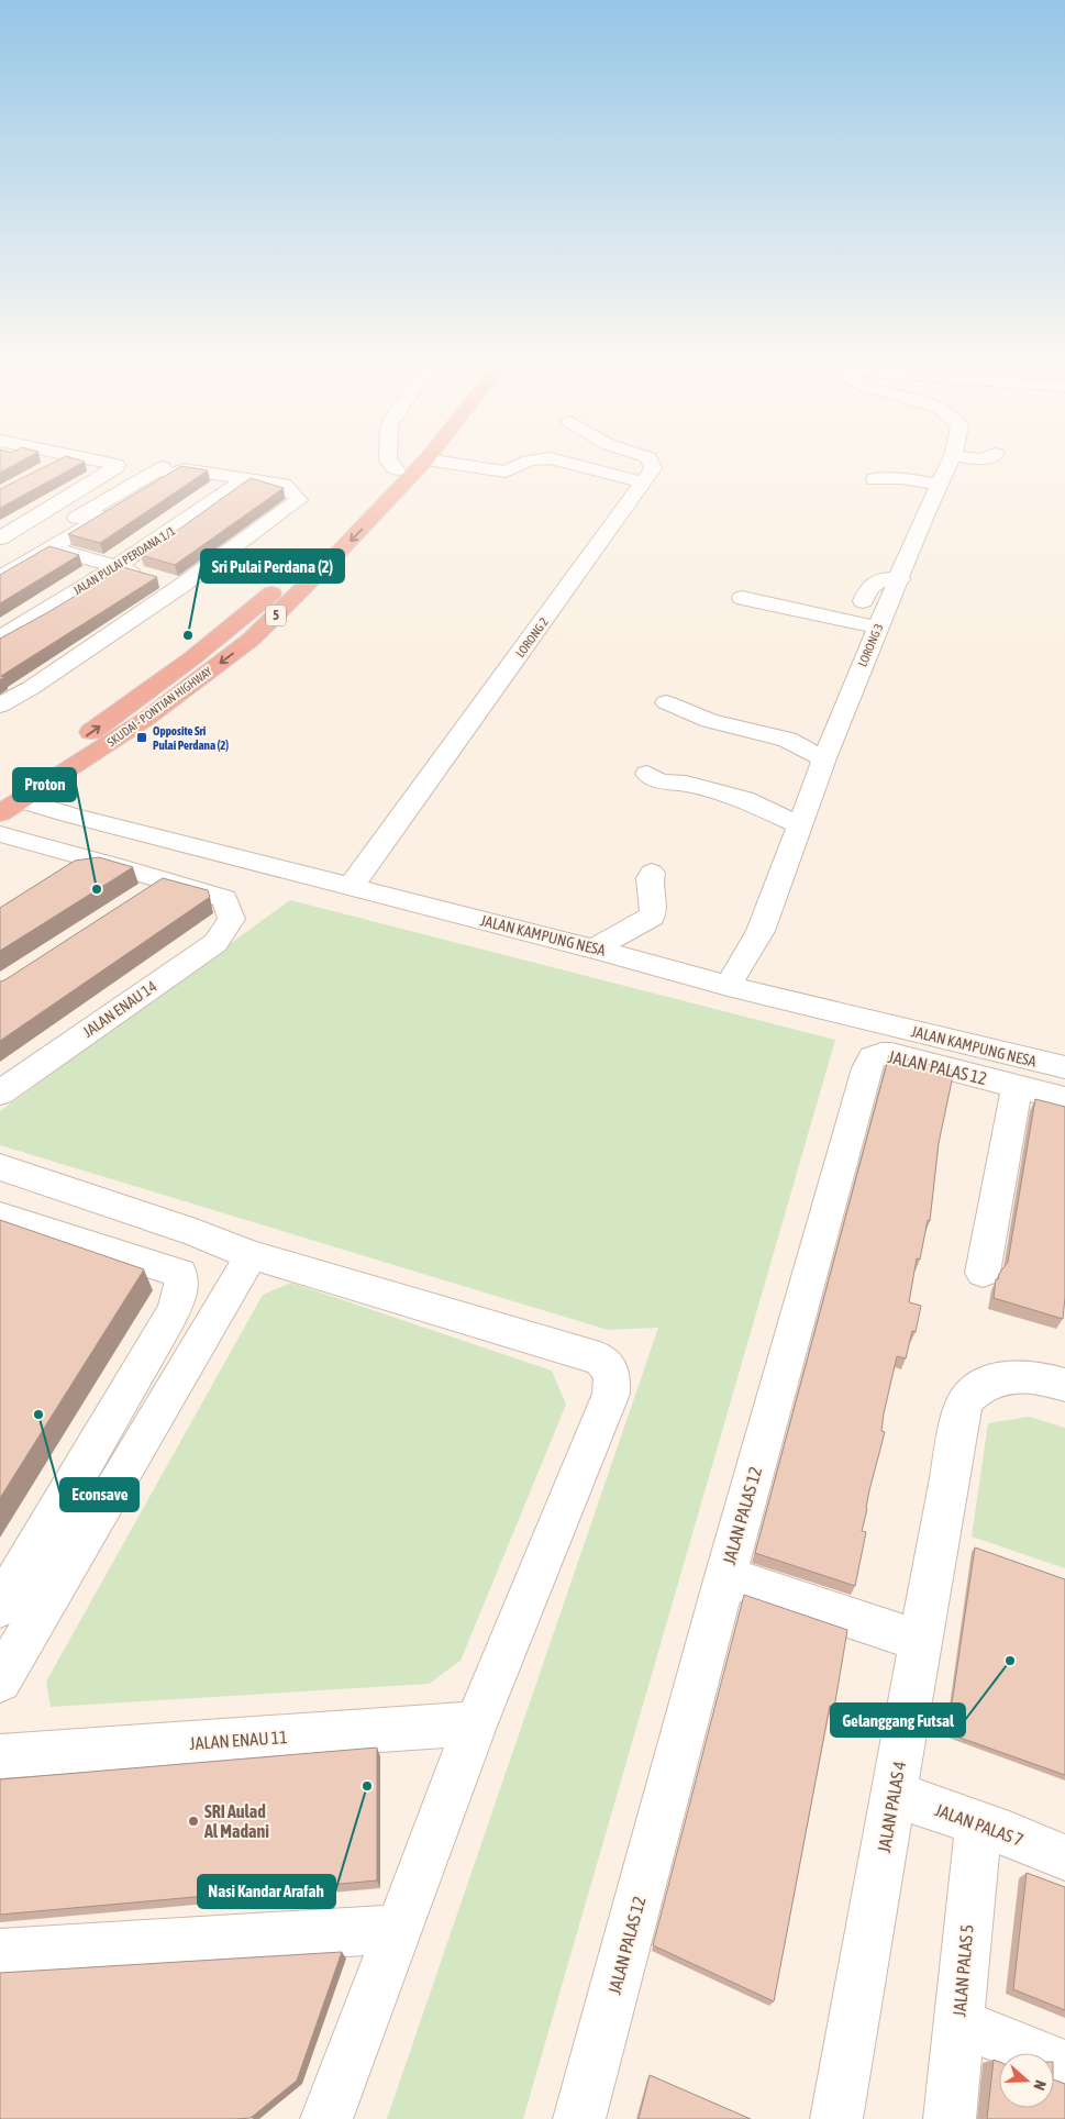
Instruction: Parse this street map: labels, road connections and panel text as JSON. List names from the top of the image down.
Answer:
{
  "streets": {
    "highway": ["5", "SKUDAI - PONTIAN HIGHWAY"],
    "street": [
      "JALAN PULAI PERDANA 1/1",
      "LORONG 2",
      "LORONG 3",
      "JALAN KAMPUNG NESA",
      "JALAN ENAU 14",
      "JALAN PALAS 12",
      "JALAN ENAU 11",
      "JALAN PALAS 4",
      "JALAN PALAS 7",
      "JALAN PALAS 5"
    ]
  },
  "crossings": [
    ["LORONG 2", "JALAN KAMPUNG NESA"],
    ["LORONG 3", "JALAN KAMPUNG NESA"],
    ["SKUDAI - PONTIAN HIGHWAY", "JALAN KAMPUNG NESA"],
    ["JALAN PALAS 4", "JALAN PALAS 7"],
    ["JALAN PALAS 7", "JALAN PALAS 5"]
  ],
  "places": {
    "other": [
      "Sri Pulai Perdana (2)",
      "Proton",
      "Econsave",
      "Gelanggang Futsal",
      "Nasi Kandar Arafah",
      "SRI Aulad Al Madani"
    ],
    "transit": ["Opposite Sri Pulai Perdana (2)"]
  },
  "north": "right"
}
